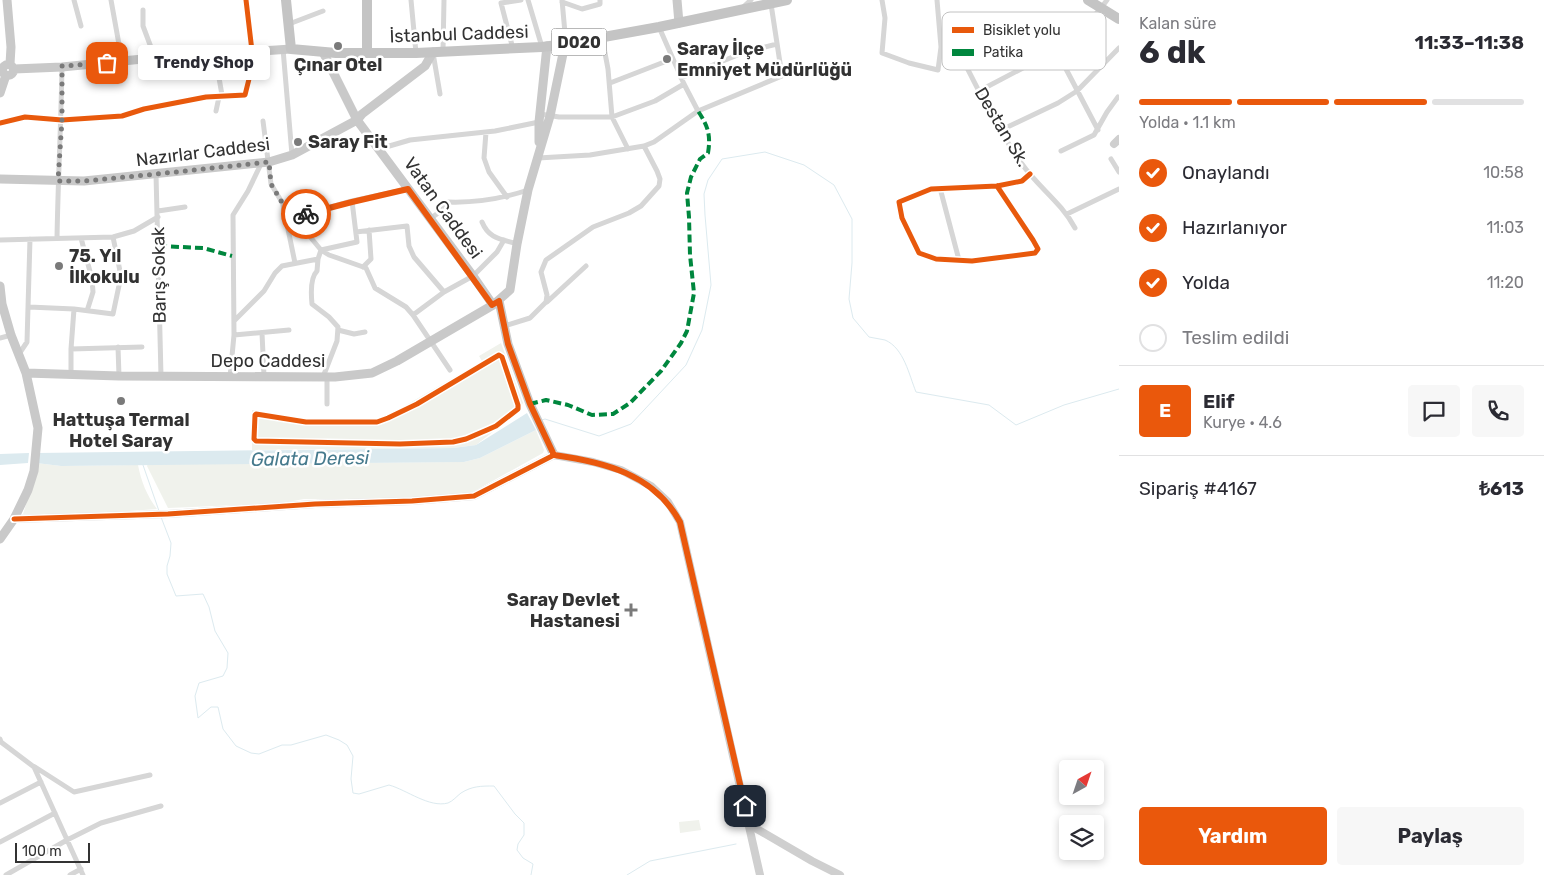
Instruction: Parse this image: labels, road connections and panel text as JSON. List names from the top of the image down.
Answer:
{
  "streets": {
    "highway": ["İstanbul Caddesi", "D020"],
    "main road": ["Nazırlar Caddesi", "Vatan Caddesi", "Depo Caddesi"],
    "street": ["Destan Sk.", "Barış Sokak"]
  },
  "crossings": [
    ["İstanbul Caddesi", "D020"],
    ["İstanbul Caddesi", "Nazırlar Caddesi"],
    ["D020", "Vatan Caddesi"],
    ["Nazırlar Caddesi", "Vatan Caddesi"],
    ["Nazırlar Caddesi", "Barış Sokak"],
    ["Vatan Caddesi", "Depo Caddesi"],
    ["Barış Sokak", "Depo Caddesi"]
  ],
  "water": ["Galata Deresi"],
  "places": {
    "other": [
      "Çınar Otel",
      "Saray İlçe Emniyet Müdürlüğü",
      "Trendy Shop",
      "Saray Fit",
      "75. Yıl İlkokulu",
      "Hattuşa Termal Hotel Saray"
    ],
    "health": ["Saray Devlet Hastanesi"]
  },
  "legend": ["Bisiklet yolu", "Patika"],
  "scale_bar": "100 m",
  "north": "top right",
  "page": {
    "heading": ["6 dk", "Kalan süre", "11:33–11:38"],
    "panel": [
      "Elif",
      "Kurye · 4.6",
      "Sipariş #4167",
      "₺613"
    ],
    "bubble": "Trendy Shop",
    "bar": "Yolda · 1.1 km",
    "list": [
      ["Onaylandı", "10:58"],
      ["Hazırlanıyor", "11:03"],
      ["Yolda", "11:20"],
      "Teslim edildi"
    ],
    "round": "E",
    "buttons": ["Yardım", "Paylaş"],
    "scale": "100 m"
  }
}
